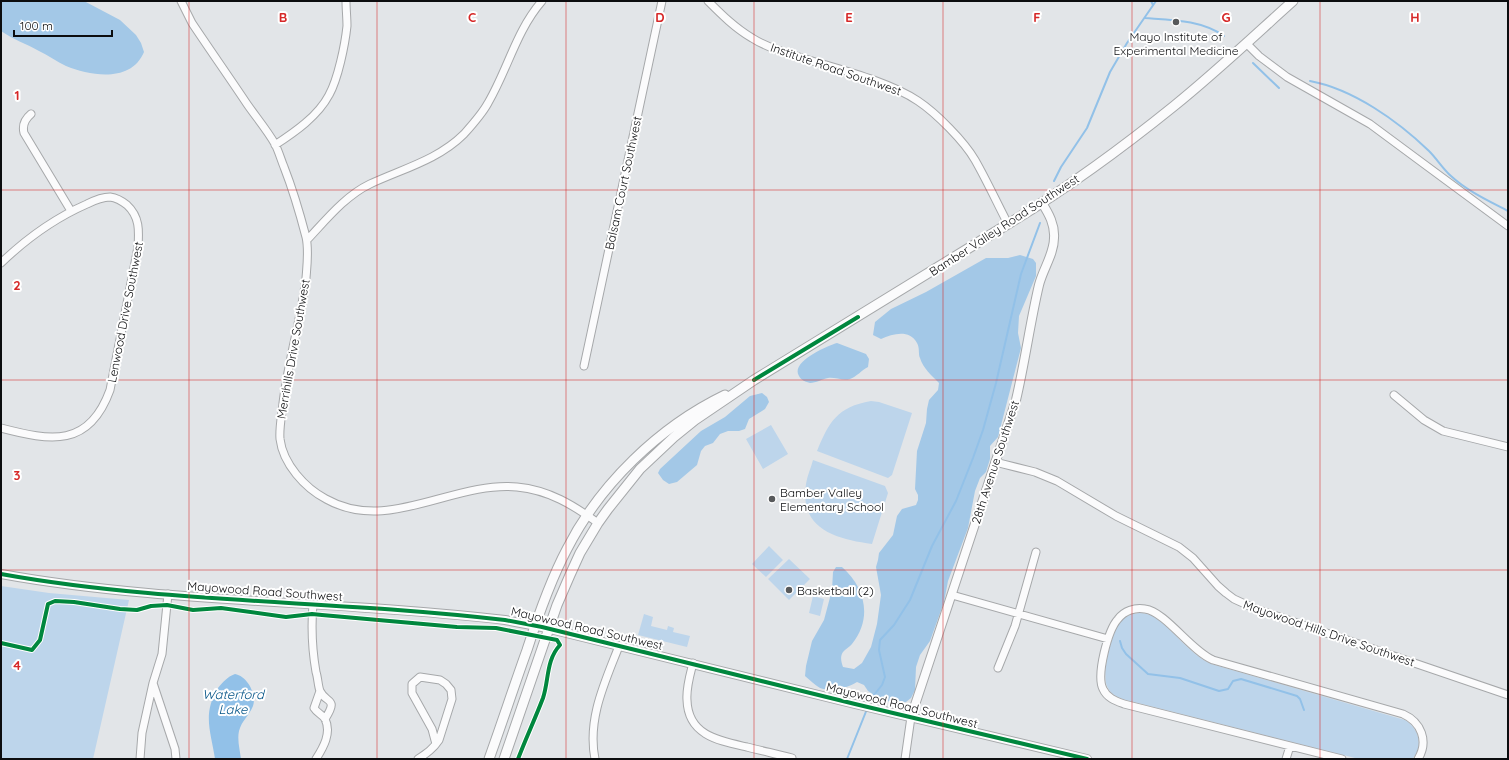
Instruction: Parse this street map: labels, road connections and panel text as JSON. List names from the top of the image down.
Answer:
{
  "streets": {
    "main road": ["Bamber Valley Road Southwest"],
    "street": [
      "Institute Road Southwest",
      "Balsam Court Southwest",
      "Lenwood Drive Southwest",
      "Merrihills Drive Southwest",
      "28th Avenue Southwest",
      "Mayowood Road Southwest",
      "Mayowood Hills Drive Southwest"
    ]
  },
  "crossings": [
    ["Institute Road Southwest", "Bamber Valley Road Southwest"],
    ["Bamber Valley Road Southwest", "Merrihills Drive Southwest"],
    ["Bamber Valley Road Southwest", "28th Avenue Southwest"],
    ["Bamber Valley Road Southwest", "Mayowood Road Southwest"],
    ["28th Avenue Southwest", "Mayowood Road Southwest"],
    ["28th Avenue Southwest", "Mayowood Hills Drive Southwest"]
  ],
  "water": ["Waterford Lake"],
  "places": ["Mayo Institute of Experimental Medicine", "Bamber Valley Elementary School", "Basketball (2)"],
  "scale_bar": "100 m",
  "grid": {
    "columns": [
      "B",
      "C",
      "D",
      "E",
      "F",
      "G",
      "H"
    ],
    "rows": [
      "1",
      "2",
      "3",
      "4"
    ]
  }
}
